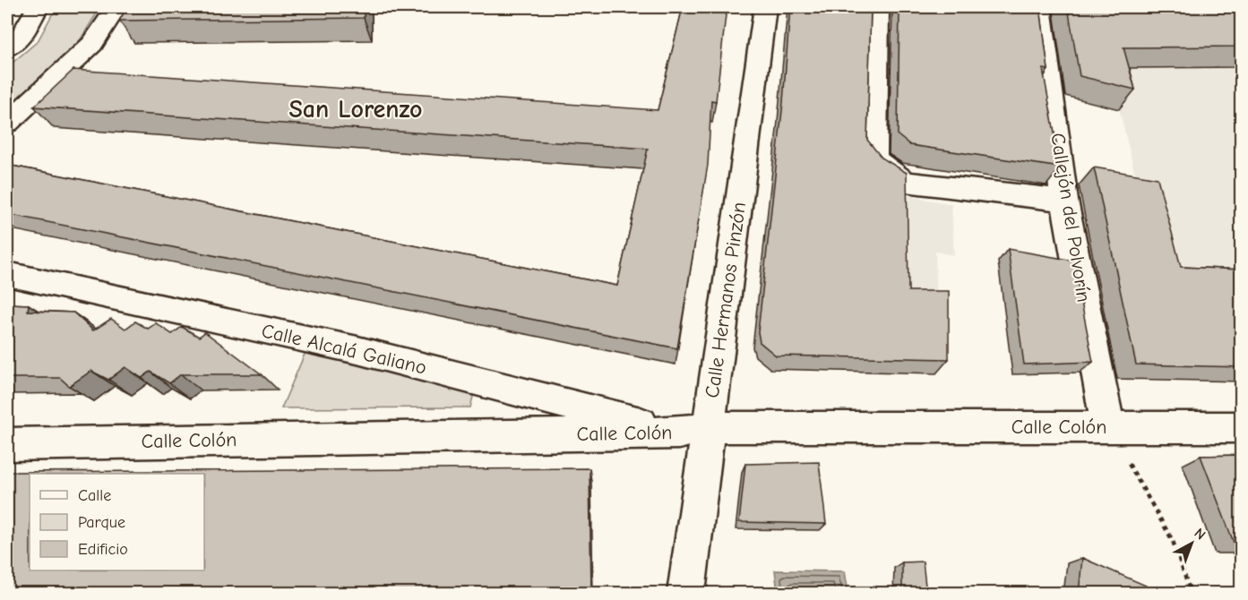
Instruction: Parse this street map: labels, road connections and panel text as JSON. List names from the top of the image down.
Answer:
{
  "streets": {
    "street": [
      "Callejón del Polvorín",
      "Calle Hermanos Pinzón",
      "Calle Alcalá Galiano",
      "Calle Colón"
    ]
  },
  "crossings": [
    ["Callejón del Polvorín", "Calle Colón"],
    ["Calle Hermanos Pinzón", "Calle Alcalá Galiano"],
    ["Calle Hermanos Pinzón", "Calle Colón"],
    ["Calle Alcalá Galiano", "Calle Colón"]
  ],
  "districts": ["San Lorenzo"],
  "legend": ["Calle", "Parque", "Edificio"],
  "north": "top right"
}
